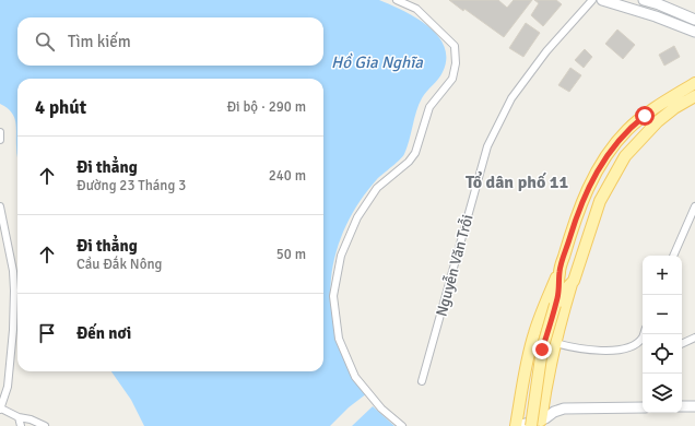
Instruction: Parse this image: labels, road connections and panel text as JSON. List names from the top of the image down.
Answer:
{
  "streets": {
    "street": ["Nguyễn Văn Trỗi"]
  },
  "districts": ["Tổ dân phố 11"],
  "water": ["Hồ Gia Nghĩa"],
  "page": {
    "search": "Tìm kiếm",
    "heading": ["4 phút", "Đi bộ · 290 m"],
    "list": [
      ["Đi thẳng", "Đường 23 Tháng 3", "240 m"],
      ["Đi thẳng", "Cầu Đắk Nông", "50 m"],
      "Đến nơi"
    ],
    "map_buttons": ["+", "−"]
  }
}
